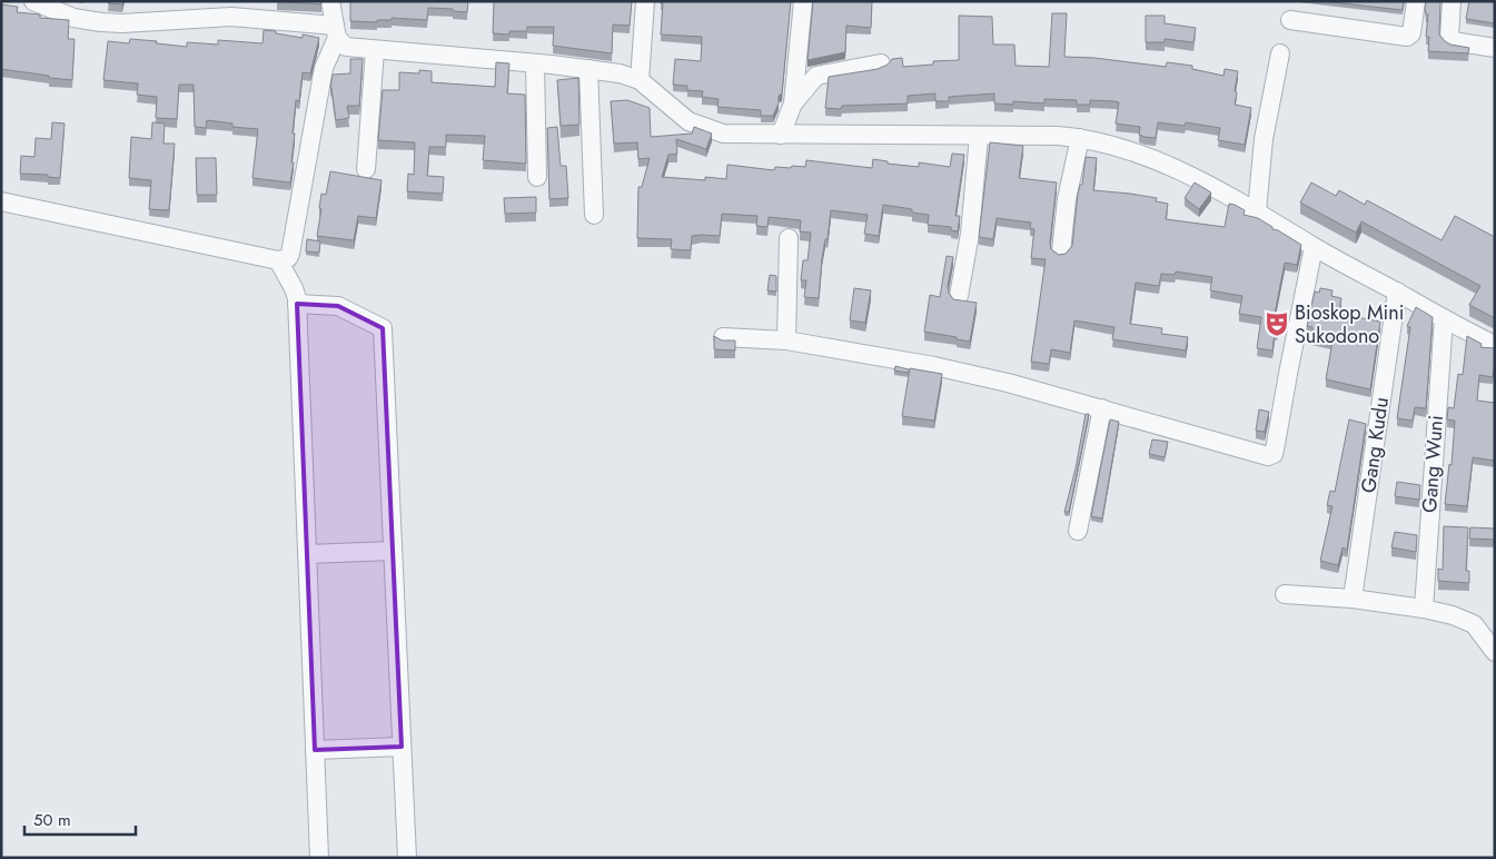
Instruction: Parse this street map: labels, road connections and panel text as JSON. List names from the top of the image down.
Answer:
{
  "streets": {
    "street": ["Gang Kudu", "Gang Wuni"]
  },
  "places": {
    "theatre": ["Bioskop Mini Sukodono"]
  },
  "scale_bar": "50 m"
}
